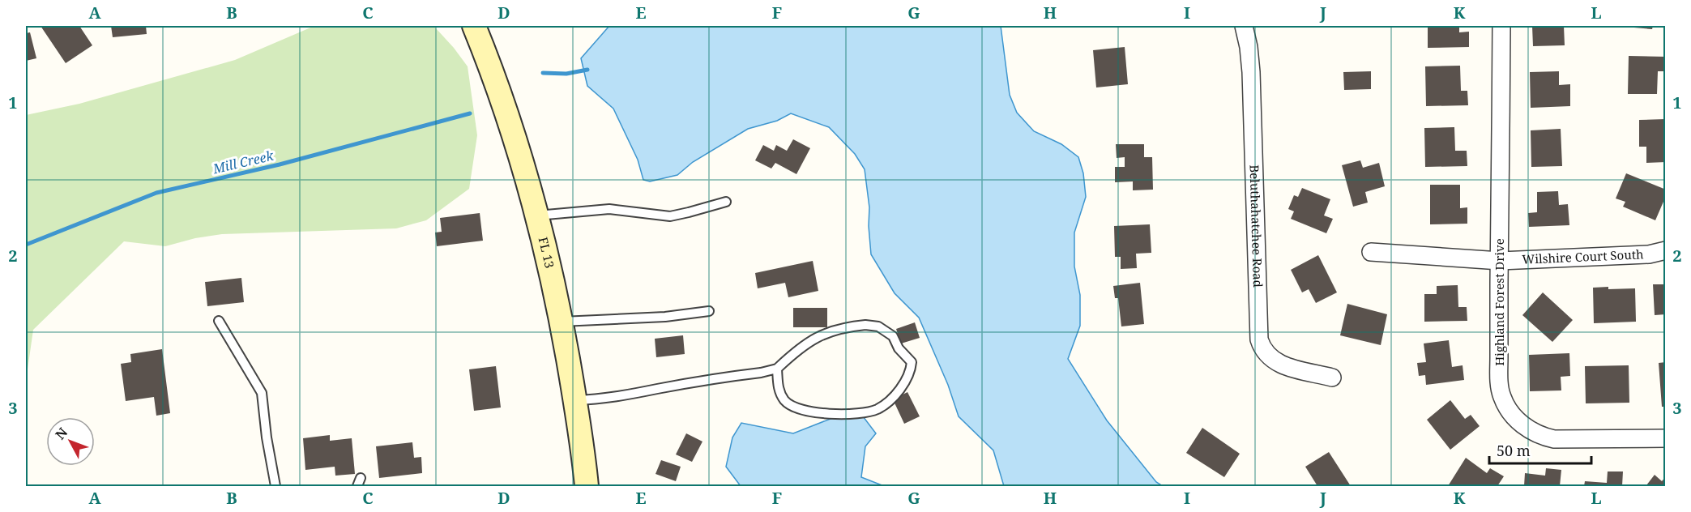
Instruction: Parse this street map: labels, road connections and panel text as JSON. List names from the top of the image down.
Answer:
{
  "streets": {
    "main road": ["FL 13"],
    "street": ["Beluthahatchee Road", "Wilshire Court South", "Highland Forest Drive"]
  },
  "crossings": [
    ["Wilshire Court South", "Highland Forest Drive"]
  ],
  "water": ["Mill Creek"],
  "scale_bar": "50 m",
  "north": "top left",
  "grid": {
    "columns": [
      "A",
      "B",
      "C",
      "D",
      "E",
      "F",
      "G",
      "H",
      "I",
      "J",
      "K",
      "L"
    ],
    "rows": ["1", "2", "3"]
  }
}
